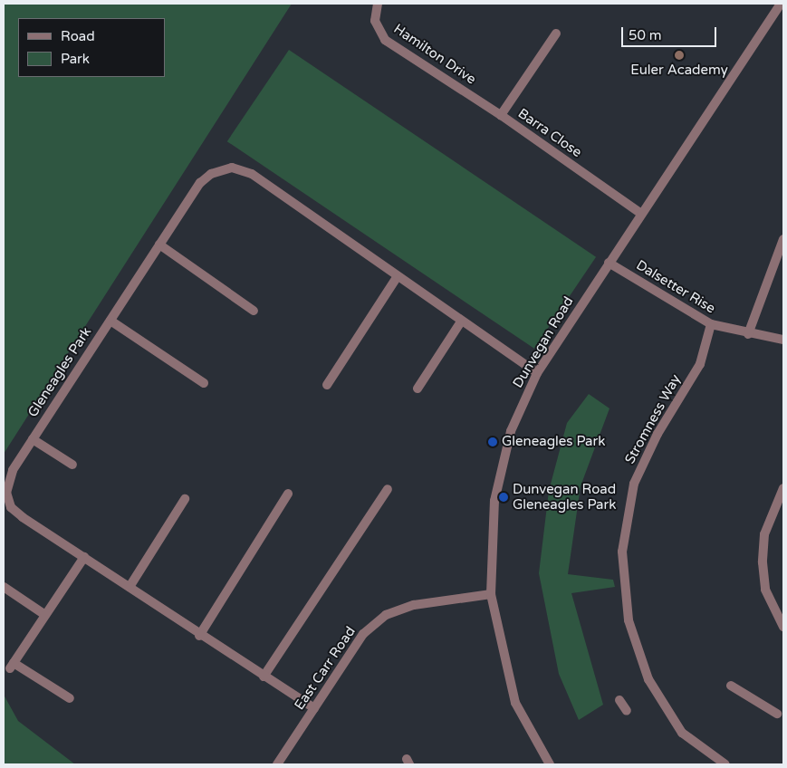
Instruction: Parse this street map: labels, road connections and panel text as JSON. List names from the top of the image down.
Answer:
{
  "streets": {
    "street": [
      "Hamilton Drive",
      "Barra Close",
      "Dalsetter Rise",
      "Dunvegan Road",
      "Gleneagles Park",
      "Stromness Way",
      "East Carr Road"
    ]
  },
  "crossings": [
    ["Hamilton Drive", "Barra Close"],
    ["Barra Close", "Dunvegan Road"],
    ["Dalsetter Rise", "Dunvegan Road"],
    ["Dalsetter Rise", "Stromness Way"],
    ["Dunvegan Road", "Gleneagles Park"],
    ["Dunvegan Road", "East Carr Road"],
    ["Gleneagles Park", "East Carr Road"]
  ],
  "places": ["Euler Academy", "Gleneagles Park", "Dunvegan Road Gleneagles Park"],
  "legend": ["Road", "Park"],
  "scale_bar": "50 m"
}
